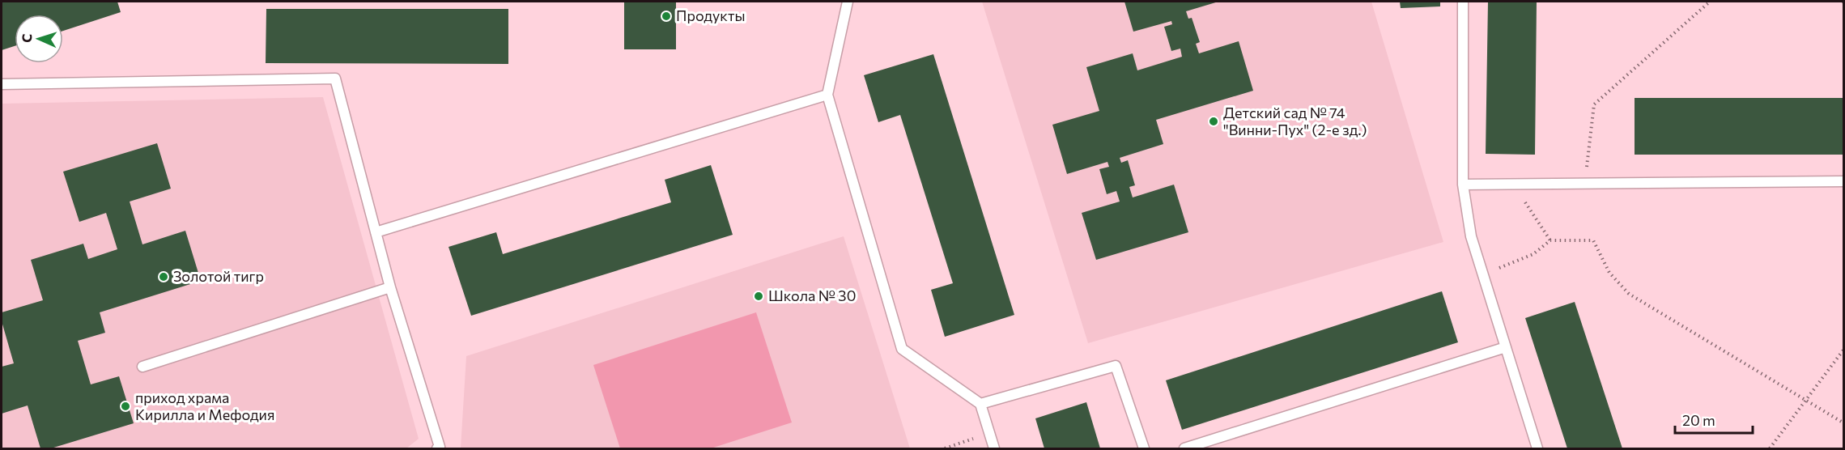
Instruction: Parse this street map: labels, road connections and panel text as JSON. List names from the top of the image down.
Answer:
{
  "places": [
    "Продукты",
    "Детский сад № 74 \"Винни-Пух\" (2-е зд.)",
    "Золотой тигр",
    "Школа № 30",
    "приход храма Кирилла и Мефодия"
  ],
  "scale_bar": "20 m",
  "north": "left"
}
